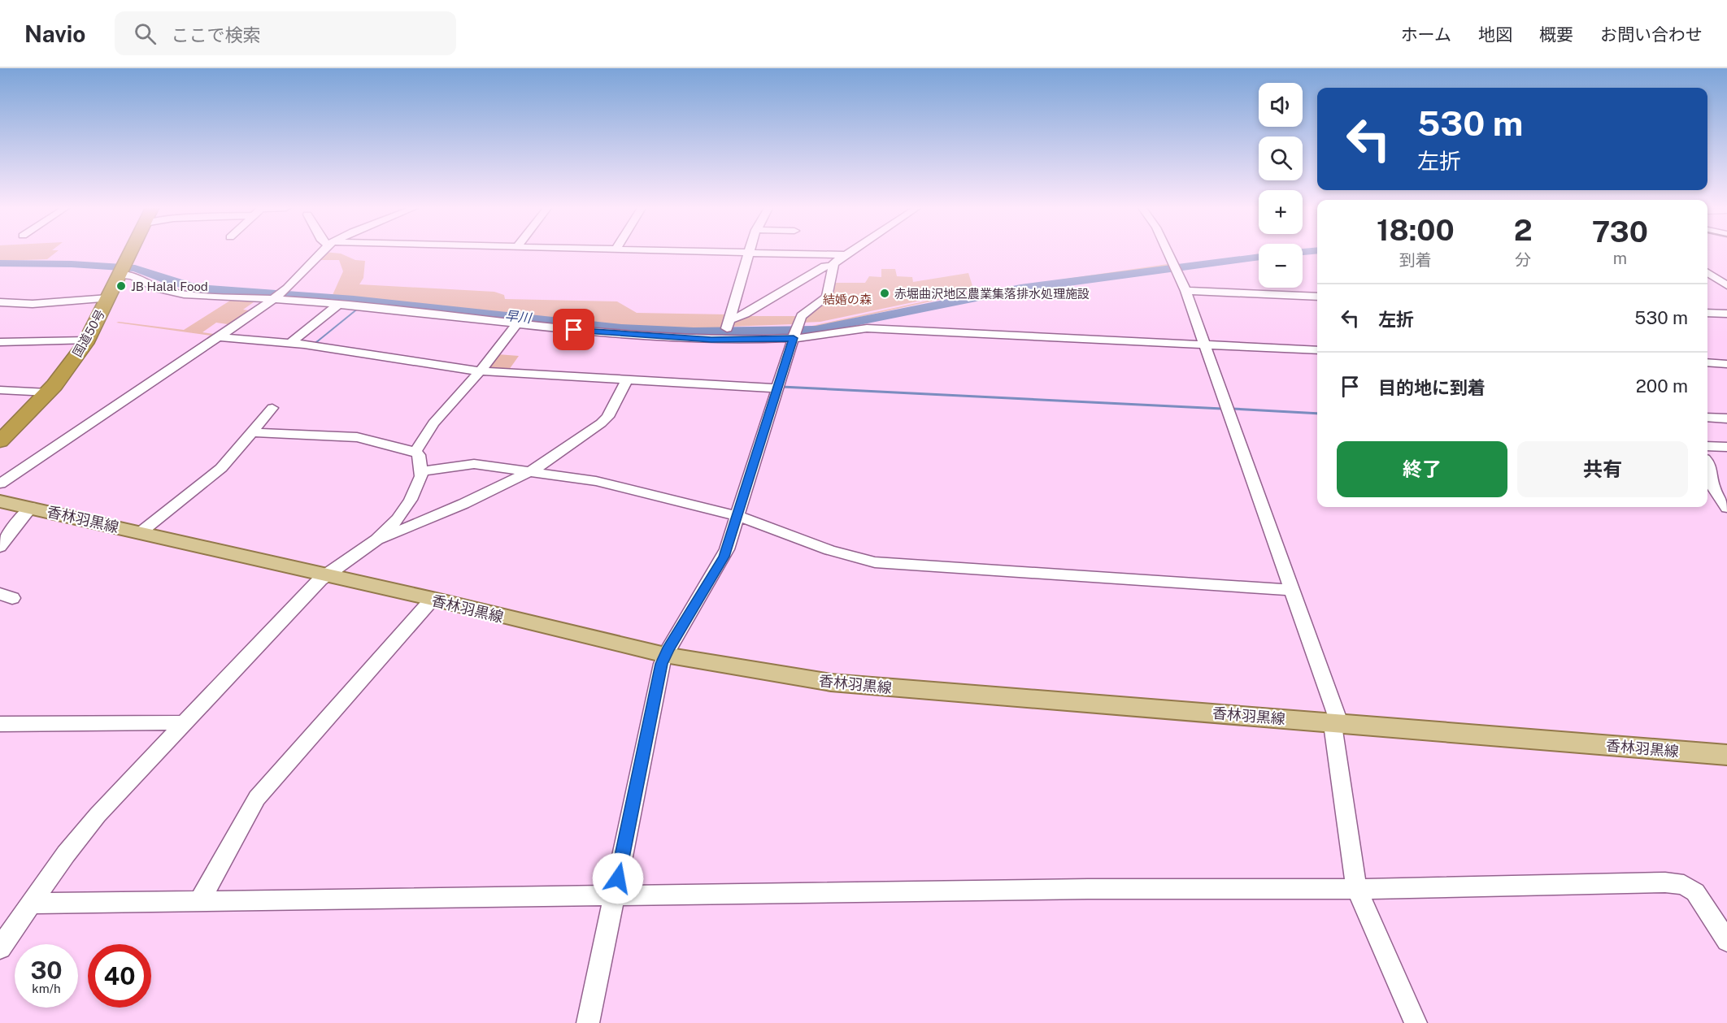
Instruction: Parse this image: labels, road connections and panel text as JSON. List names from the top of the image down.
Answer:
{
  "streets": {
    "highway": ["国道50号"],
    "main road": ["香林羽黒線"]
  },
  "water": ["早川"],
  "parks": ["結婚の森"],
  "places": ["JB Halal Food", "赤堀曲沢地区農業集落排水処理施設"],
  "page": {
    "header": "Navio",
    "search": "ここで検索",
    "nav": [
      "ホーム",
      "地図",
      "概要",
      "お問い合わせ"
    ],
    "map_buttons": ["+", "−"],
    "turn": ["530 m", "左折"],
    "eta": [
      "18:00",
      "到着",
      "2",
      "分",
      "730",
      "m"
    ],
    "list": [
      {
        "name": "左折",
        "value": "530 m"
      },
      {
        "name": "目的地に到着",
        "value": "200 m"
      }
    ],
    "buttons": ["終了", "共有"],
    "speed": "30 km/h",
    "limit": "40"
  }
}
